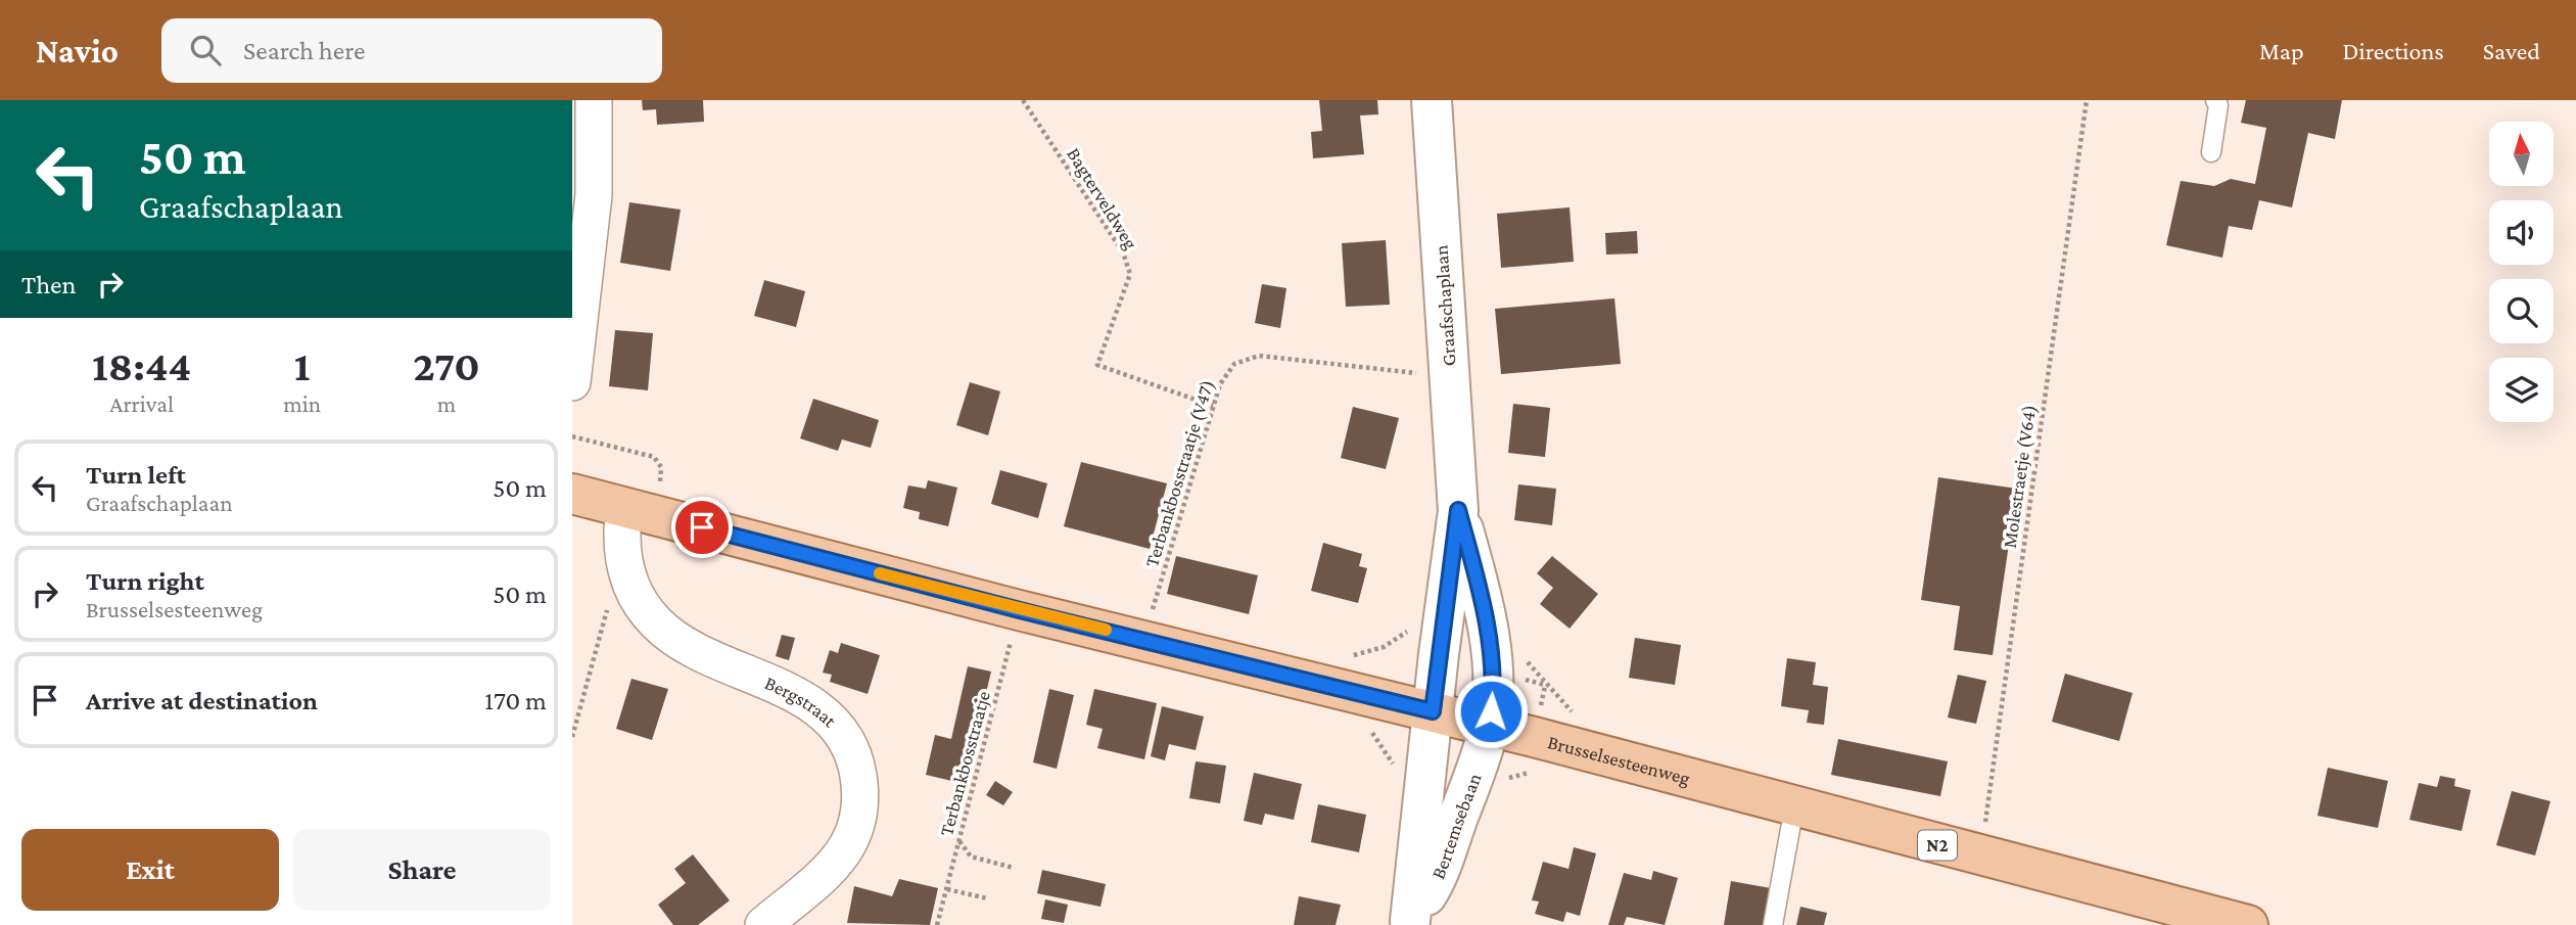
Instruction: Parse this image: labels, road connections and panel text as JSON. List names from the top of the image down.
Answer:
{
  "streets": {
    "main road": ["Brusselsesteenweg", "N2"],
    "street": ["Graafschaplaan", "Bergstraat", "Bertemsebaan"],
    "path": [
      "Bagterveldweg",
      "Terbankbosstraatje (V47)",
      "Molestraetje (V64)",
      "Terbankbosstraatje"
    ]
  },
  "crossings": [
    ["Bagterveldweg", "Terbankbosstraatje (V47)"],
    ["Graafschaplaan", "Terbankbosstraatje (V47)"],
    ["Graafschaplaan", "Brusselsesteenweg"],
    ["Graafschaplaan", "Bertemsebaan"],
    ["Terbankbosstraatje (V47)", "Brusselsesteenweg"],
    ["Molestraetje (V64)", "Brusselsesteenweg"],
    ["Bergstraat", "Brusselsesteenweg"],
    ["Brusselsesteenweg", "Terbankbosstraatje"],
    ["Brusselsesteenweg", "Bertemsebaan"]
  ],
  "north": "top",
  "page": {
    "header": "Navio",
    "search": "Search here",
    "nav": ["Map", "Directions", "Saved"],
    "turn": ["50 m", "Graafschaplaan"],
    "then": "Then",
    "eta": [
      "18:44",
      "Arrival",
      "1",
      "min",
      "270",
      "m"
    ],
    "list": [
      {
        "name": "Turn left",
        "note": "Graafschaplaan",
        "value": "50 m"
      },
      {
        "name": "Turn right",
        "note": "Brusselsesteenweg",
        "value": "50 m"
      },
      {
        "name": "Arrive at destination",
        "value": "170 m"
      }
    ],
    "buttons": ["Exit", "Share"]
  }
}
